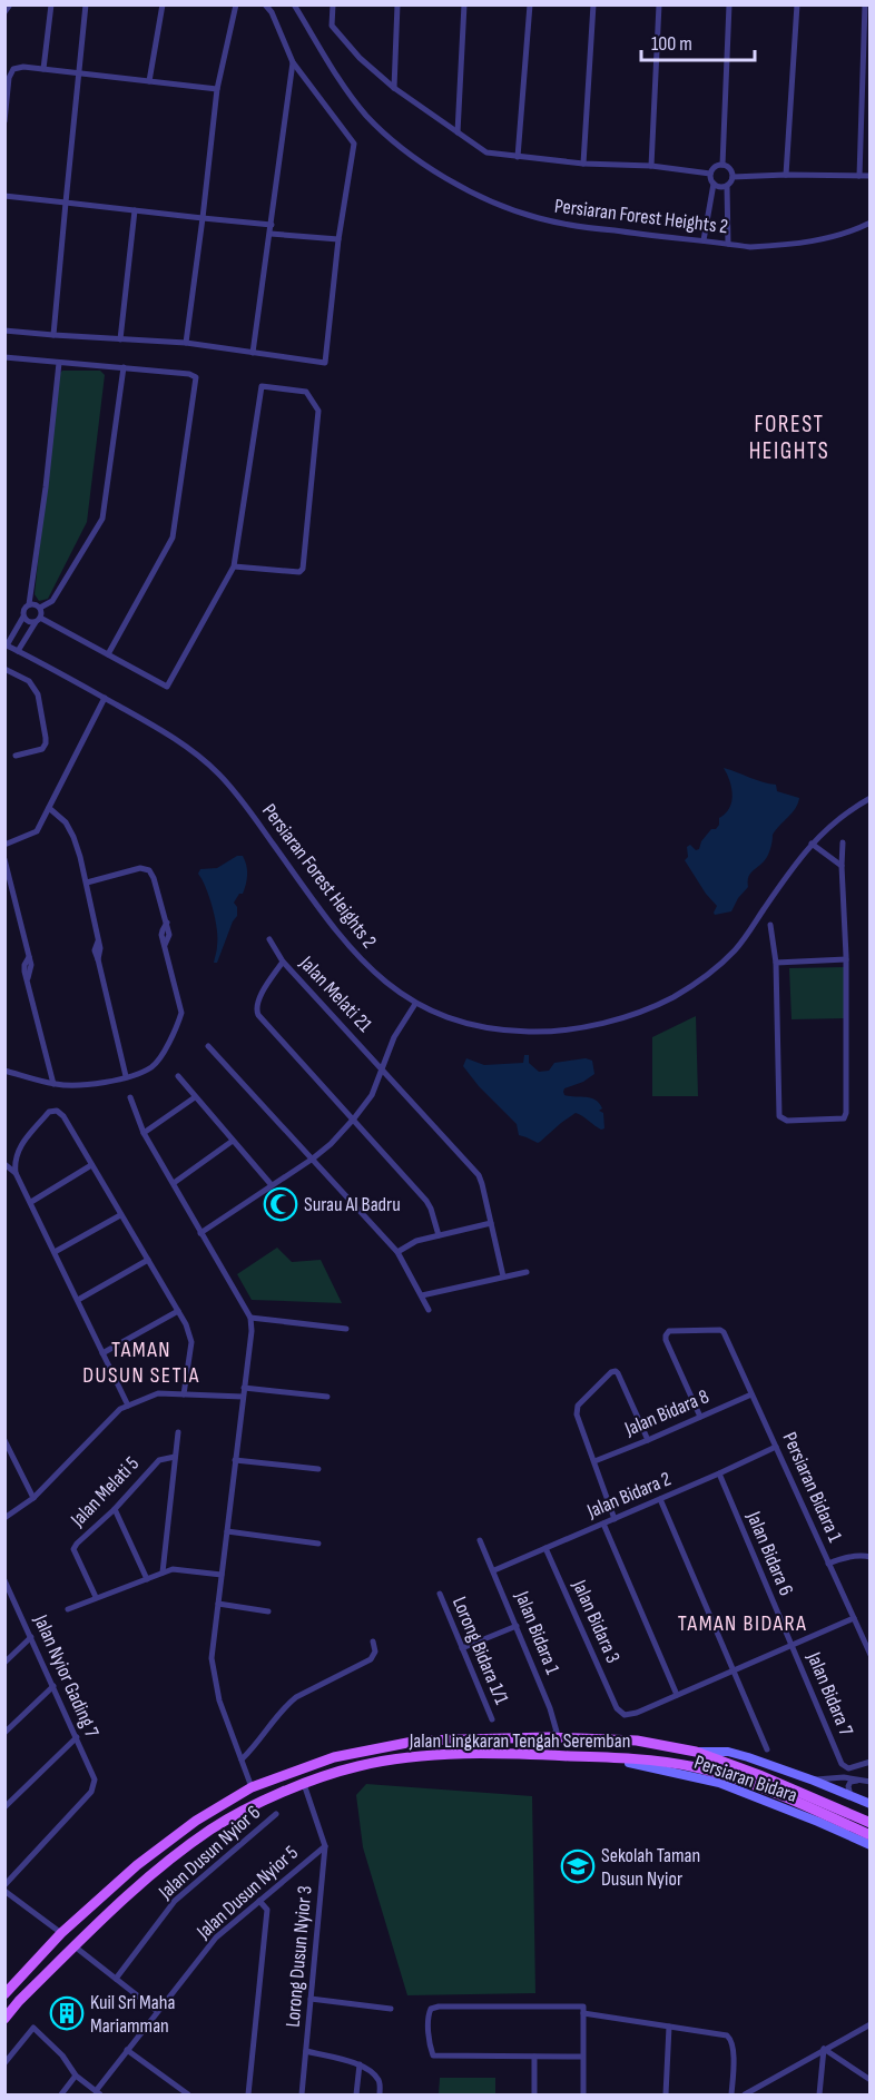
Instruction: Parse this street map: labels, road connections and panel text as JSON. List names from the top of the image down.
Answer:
{
  "streets": {
    "main road": ["Jalan Lingkaran Tengah Seremban", "Persiaran Bidara"],
    "street": [
      "Persiaran Forest Heights 2",
      "Jalan Melati 21",
      "Jalan Bidara 8",
      "Persiaran Bidara 1",
      "Jalan Melati 5",
      "Jalan Bidara 2",
      "Jalan Bidara 6",
      "Jalan Bidara 3",
      "Jalan Bidara 1",
      "Lorong Bidara 1/1",
      "Jalan Nyior Gading 7",
      "Jalan Bidara 7",
      "Jalan Dusun Nyior 6",
      "Jalan Dusun Nyior 5",
      "Lorong Dusun Nyior 3"
    ]
  },
  "crossings": [
    ["Jalan Bidara 8", "Persiaran Bidara 1"],
    ["Persiaran Bidara 1", "Jalan Bidara 2"],
    ["Jalan Bidara 2", "Jalan Bidara 6"],
    ["Jalan Bidara 2", "Jalan Bidara 3"],
    ["Jalan Bidara 2", "Jalan Bidara 1"],
    ["Jalan Bidara 6", "Jalan Bidara 7"],
    ["Jalan Bidara 1", "Jalan Lingkaran Tengah Seremban"],
    ["Jalan Lingkaran Tengah Seremban", "Persiaran Bidara"],
    ["Jalan Lingkaran Tengah Seremban", "Lorong Dusun Nyior 3"],
    ["Jalan Dusun Nyior 5", "Lorong Dusun Nyior 3"]
  ],
  "districts": ["FOREST HEIGHTS", "TAMAN DUSUN SETIA", "TAMAN BIDARA"],
  "places": {
    "mosque": ["Surau Al Badru"],
    "school or university": ["Sekolah Taman Dusun Nyior"],
    "building": ["Kuil Sri Maha Mariamman"]
  },
  "scale_bar": "100 m"
}
